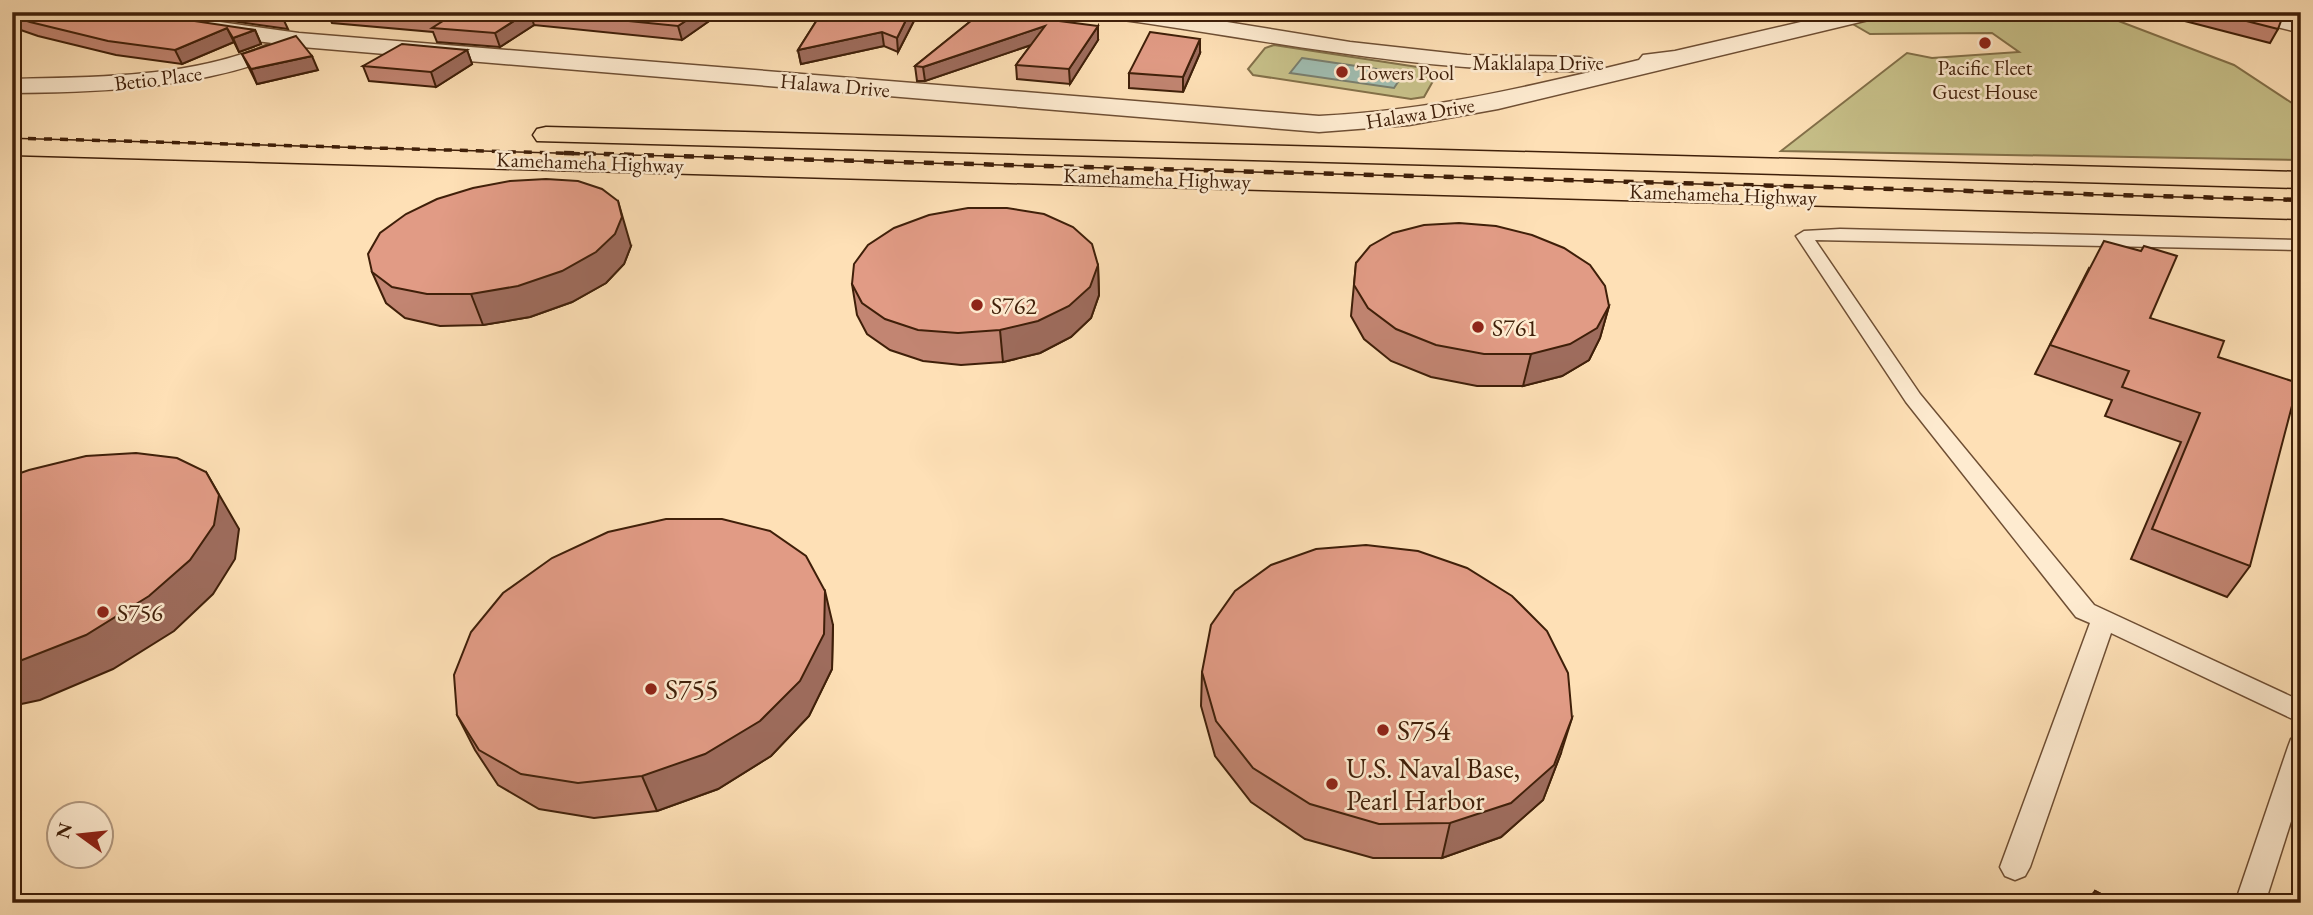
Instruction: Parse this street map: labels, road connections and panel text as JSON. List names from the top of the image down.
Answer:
{
  "streets": {
    "main road": ["Kamehameha Highway"],
    "street": ["Maklalapa Drive", "Betio Place", "Halawa Drive"]
  },
  "crossings": [
    ["Maklalapa Drive", "Halawa Drive"],
    ["Betio Place", "Halawa Drive"]
  ],
  "places": [
    "Pacific Fleet Guest House",
    "Towers Pool",
    "S762",
    "S761",
    "S756",
    "S755",
    "S754",
    "U.S. Naval Base, Pearl Harbor"
  ],
  "north": "left"
}
